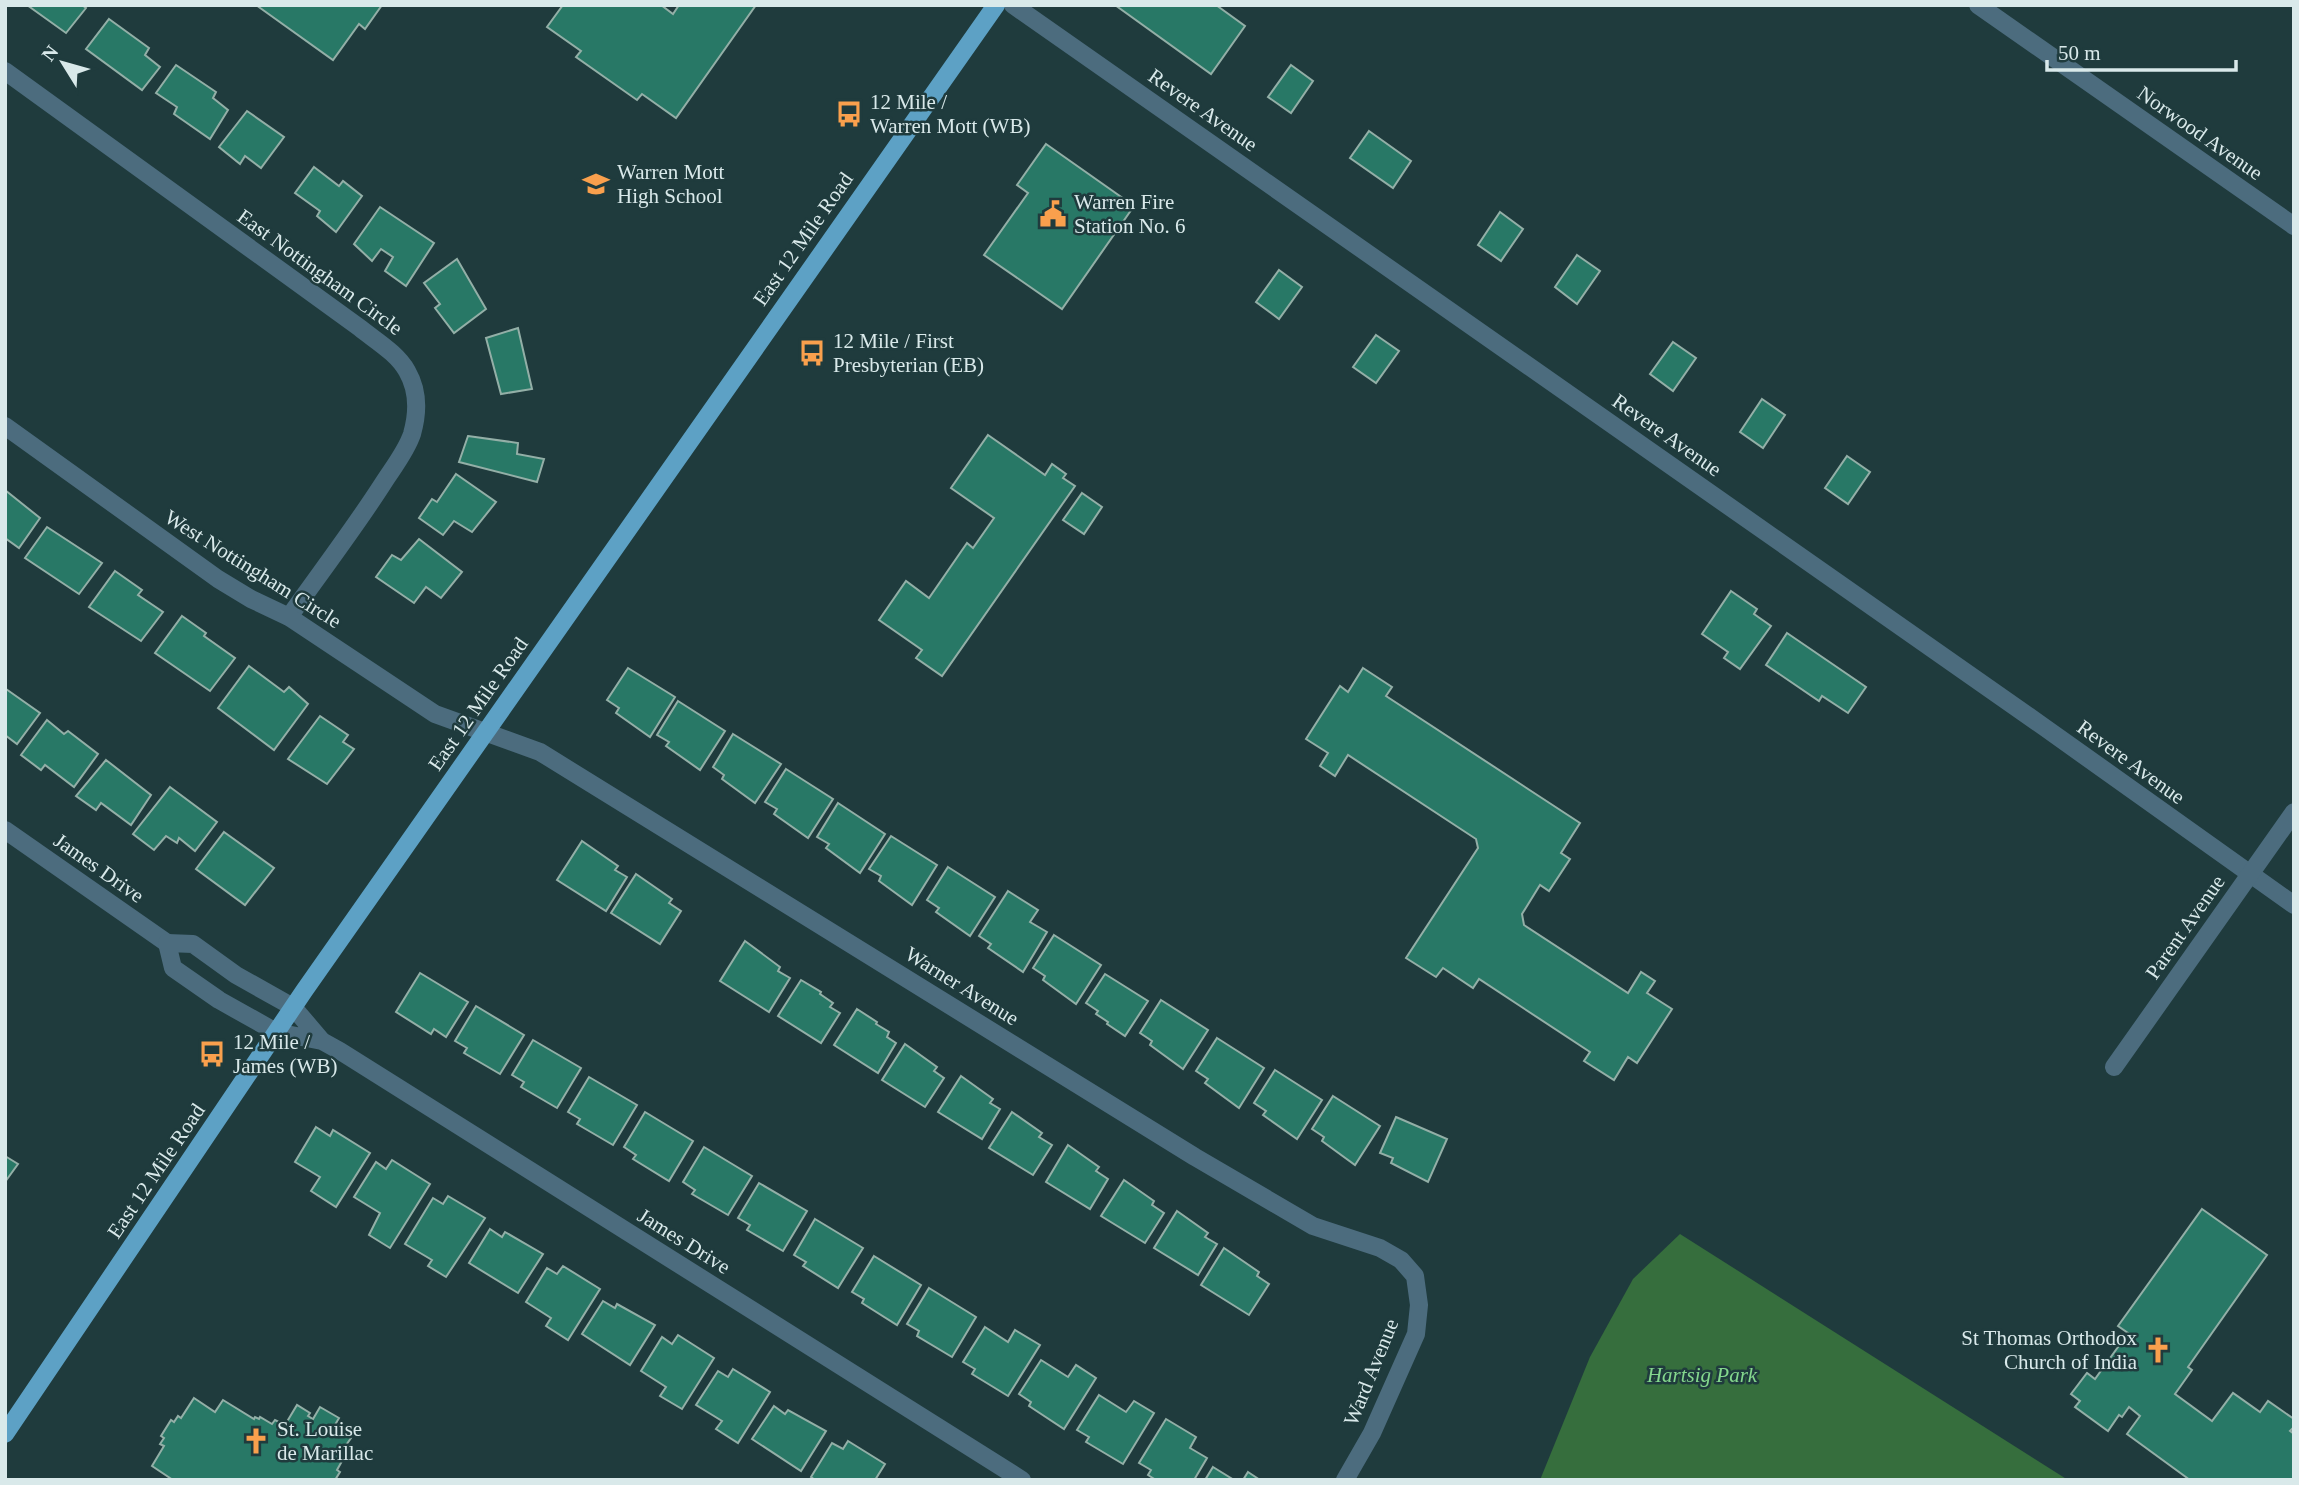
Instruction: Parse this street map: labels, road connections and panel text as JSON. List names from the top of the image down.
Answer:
{
  "streets": {
    "main road": ["East 12 Mile Road"],
    "street": [
      "Revere Avenue",
      "Norwood Avenue",
      "East Nottingham Circle",
      "West Nottingham Circle",
      "James Drive",
      "Parent Avenue",
      "Warner Avenue",
      "Ward Avenue"
    ]
  },
  "crossings": [
    ["Revere Avenue", "Parent Avenue"],
    ["East 12 Mile Road", "West Nottingham Circle"],
    ["East 12 Mile Road", "James Drive"],
    ["East 12 Mile Road", "Warner Avenue"],
    ["East Nottingham Circle", "West Nottingham Circle"],
    ["West Nottingham Circle", "Warner Avenue"],
    ["Warner Avenue", "Ward Avenue"]
  ],
  "parks": ["Hartsig Park"],
  "places": {
    "bus stop": ["12 Mile / Warren Mott (WB)", "12 Mile / First Presbyterian (EB)", "12 Mile / James (WB)"],
    "school or university": ["Warren Mott High School"],
    "public building": ["Warren Fire Station No. 6"],
    "church": ["St Thomas Orthodox Church of India", "St. Louise de Marillac"]
  },
  "scale_bar": "50 m",
  "north": "top left"
}
